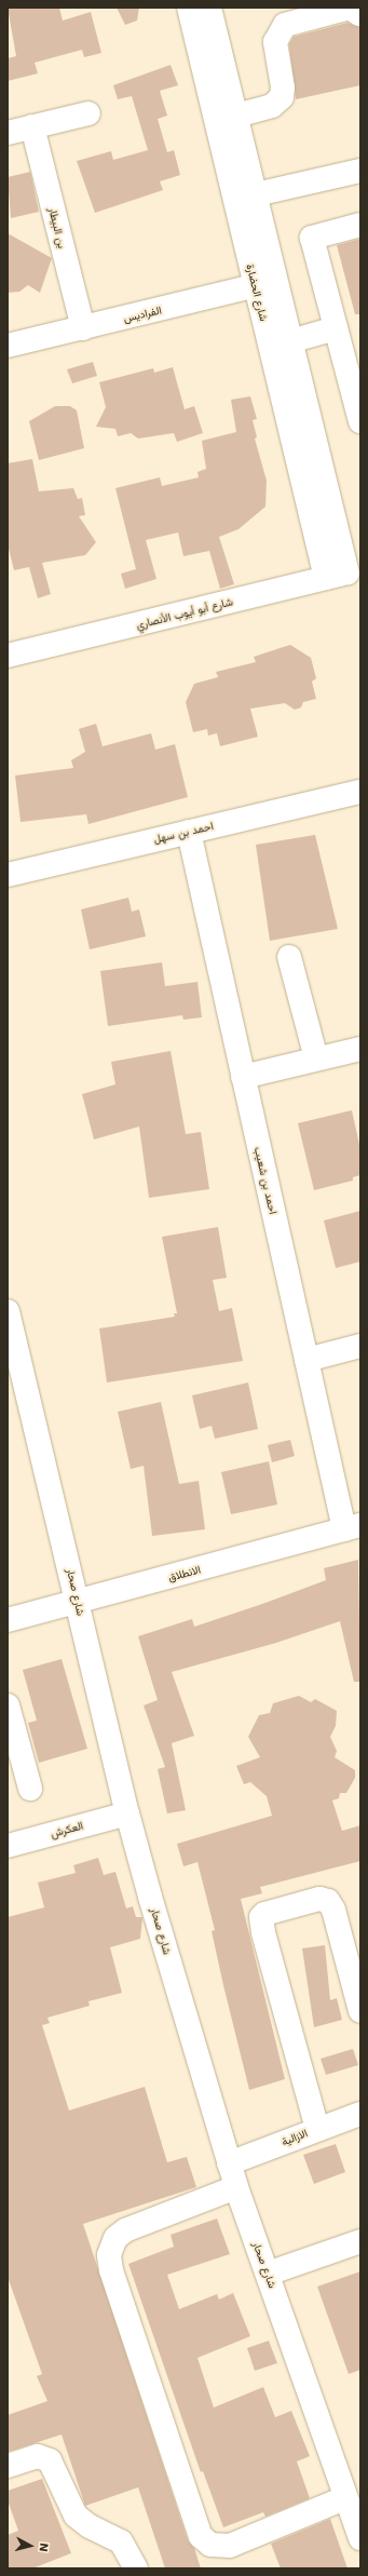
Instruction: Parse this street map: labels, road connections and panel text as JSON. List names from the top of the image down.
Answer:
{
  "streets": {
    "street": [
      "بن البيطار",
      "شارع الحضارة",
      "الفراديس",
      "شارع أبو أيوب الأنصاري",
      "احمد بن سهل",
      "احمد بن شعيب",
      "الانطلاق",
      "شارع صحار",
      "العكرش",
      "الازالية"
    ]
  },
  "crossings": [
    ["بن البيطار", "الفراديس"],
    ["شارع الحضارة", "الفراديس"],
    ["شارع الحضارة", "شارع أبو أيوب الأنصاري"],
    ["احمد بن سهل", "احمد بن شعيب"],
    ["احمد بن شعيب", "الانطلاق"],
    ["الانطلاق", "شارع صحار"],
    ["شارع صحار", "العكرش"],
    ["شارع صحار", "الازالية"]
  ],
  "north": "right"
}
